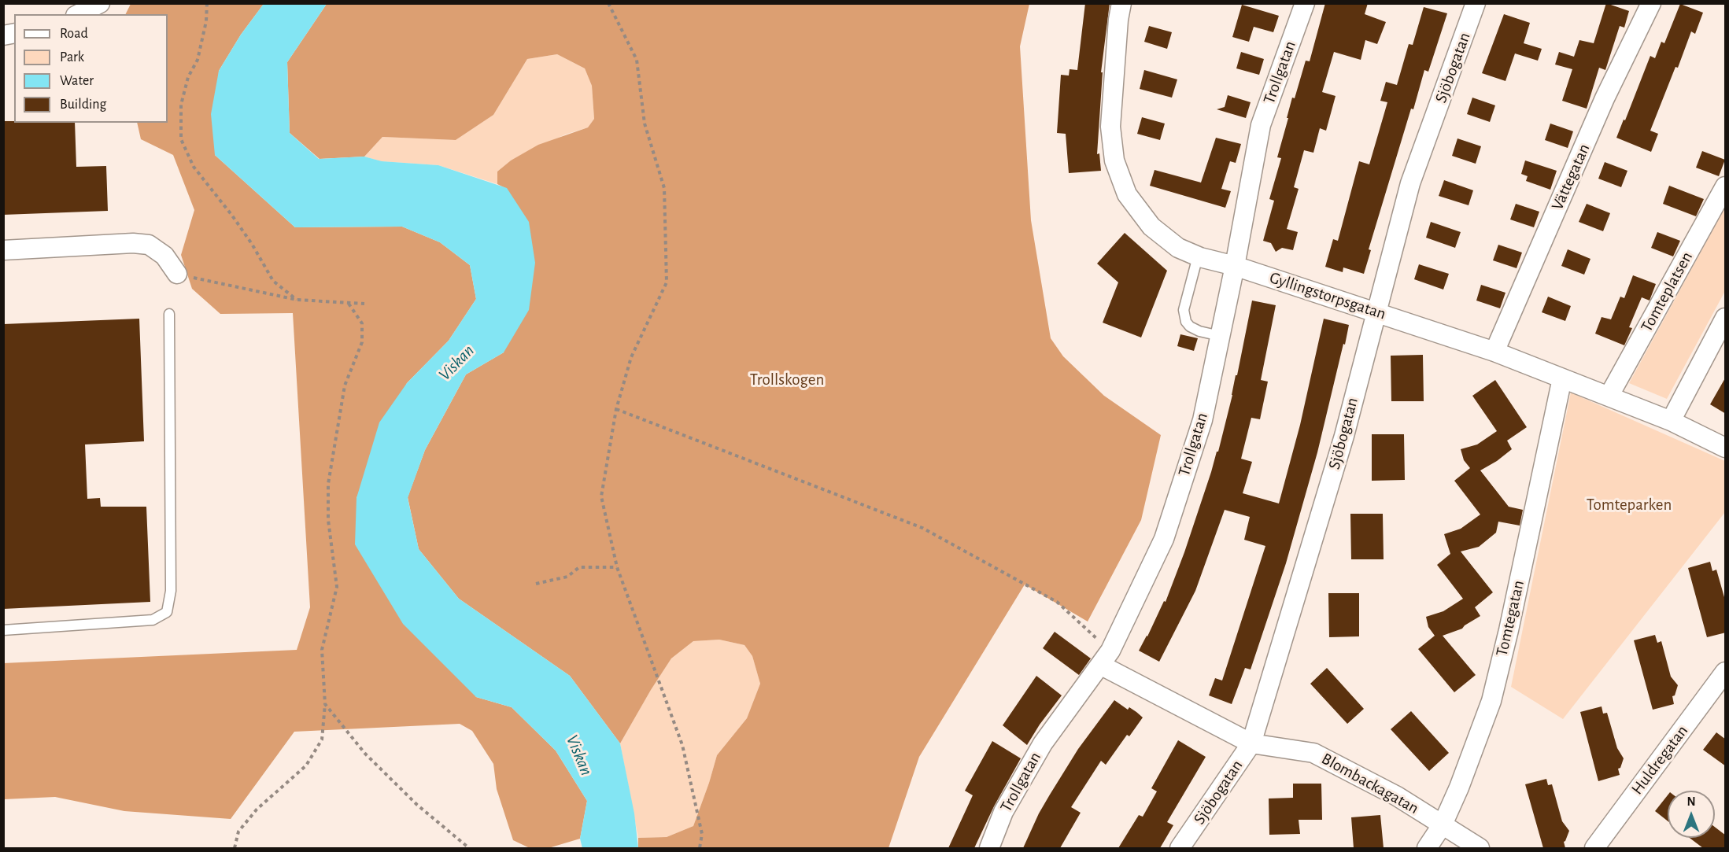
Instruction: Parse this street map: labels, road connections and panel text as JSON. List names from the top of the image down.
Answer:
{
  "streets": {
    "street": [
      "Sjöbogatan",
      "Trollgatan",
      "Vättegatan",
      "Tomteplatsen",
      "Gyllingstorpsgatan",
      "Tomtegatan",
      "Huldregatan",
      "Blombackagatan"
    ]
  },
  "crossings": [
    ["Sjöbogatan", "Gyllingstorpsgatan"],
    ["Sjöbogatan", "Blombackagatan"],
    ["Trollgatan", "Gyllingstorpsgatan"],
    ["Trollgatan", "Blombackagatan"],
    ["Vättegatan", "Gyllingstorpsgatan"],
    ["Tomteplatsen", "Gyllingstorpsgatan"],
    ["Gyllingstorpsgatan", "Tomtegatan"],
    ["Tomtegatan", "Blombackagatan"]
  ],
  "water": ["Viskan"],
  "parks": ["Trollskogen", "Tomteparken"],
  "legend": [
    "Road",
    "Park",
    "Water",
    "Building"
  ],
  "north": "top"
}
